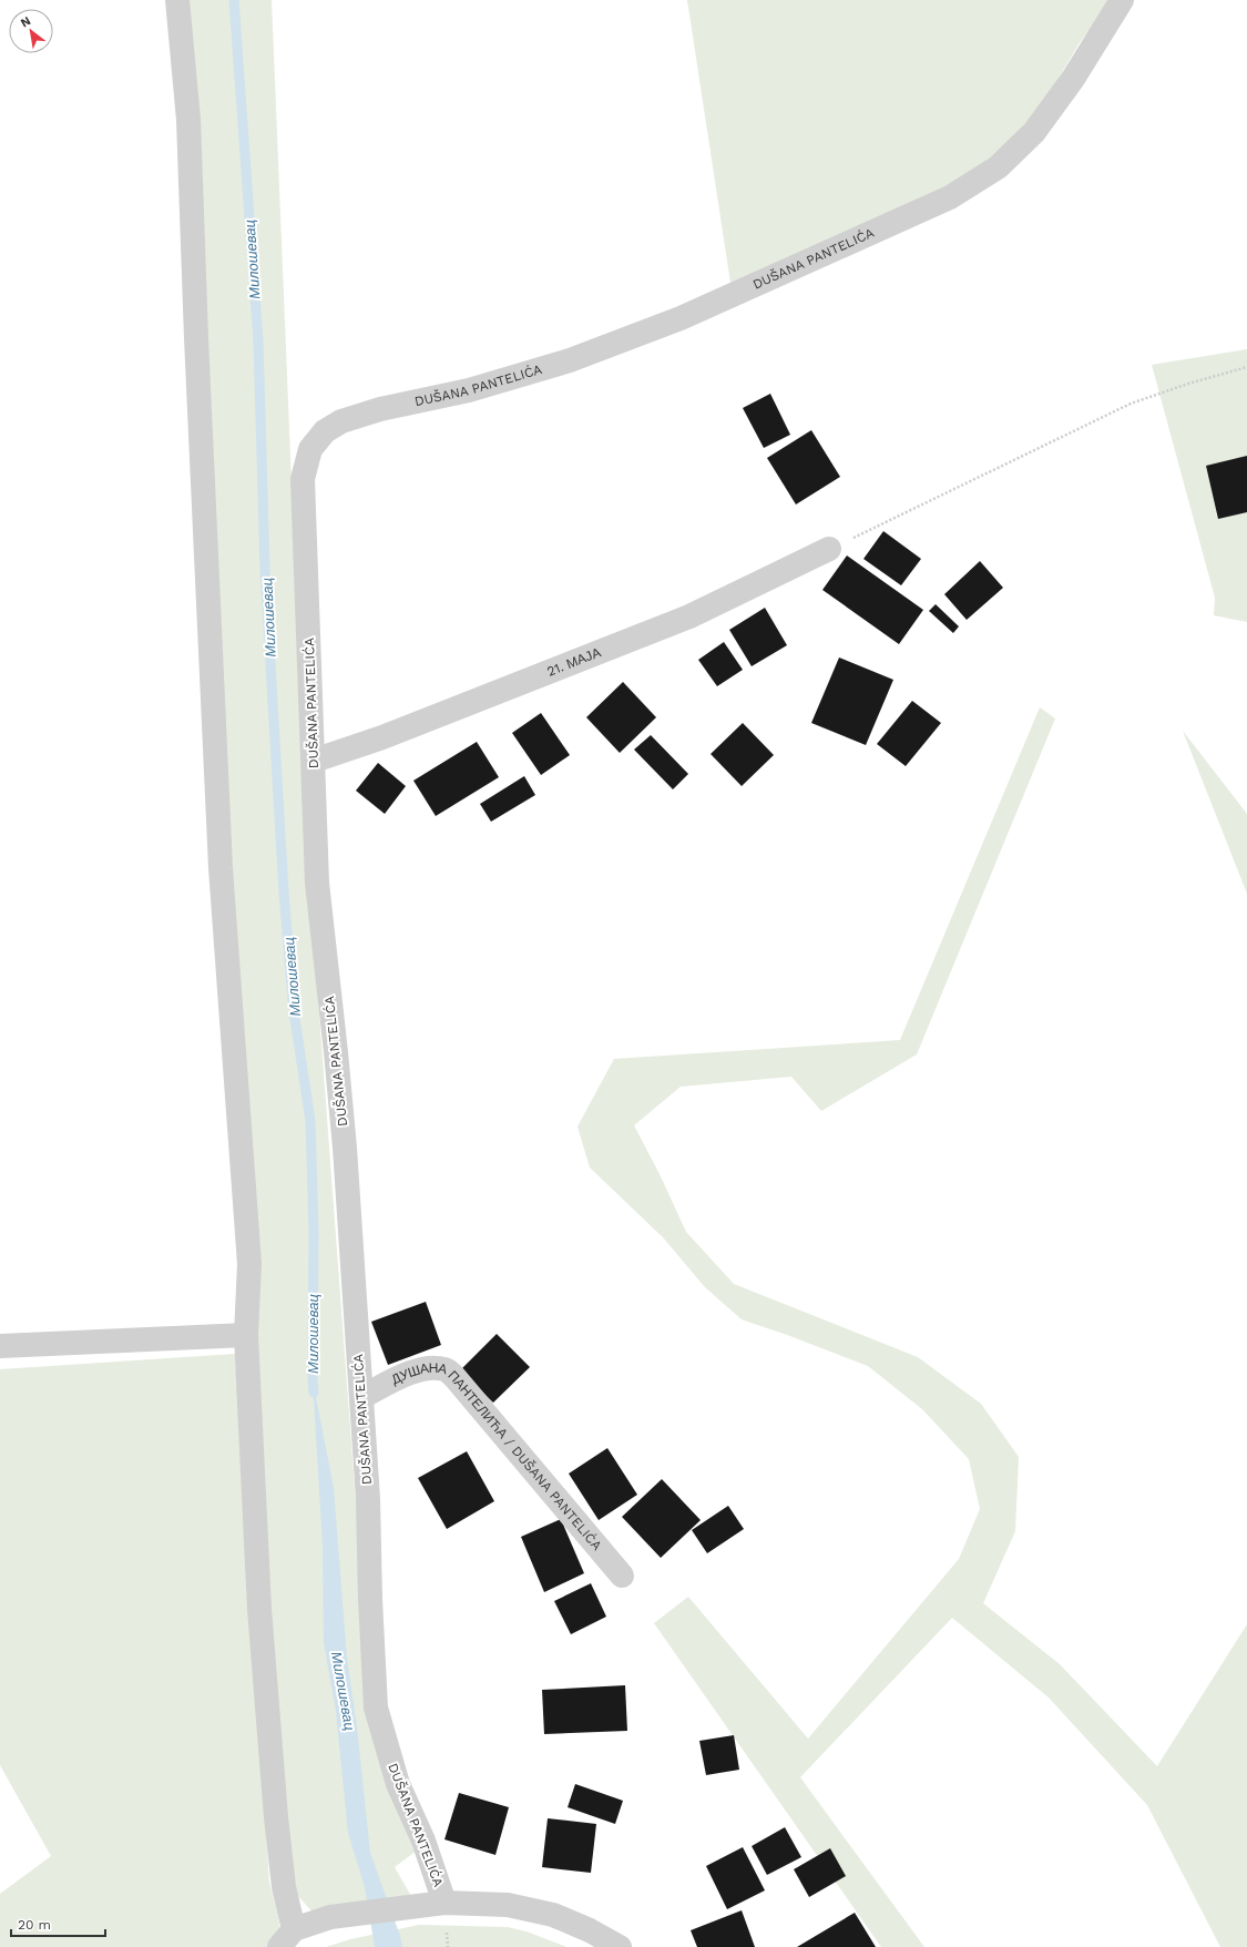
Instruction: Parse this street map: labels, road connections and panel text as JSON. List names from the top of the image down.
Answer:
{
  "streets": {
    "street": ["DUŠANA PANTELIĆA", "21. МАЈА", "ДУШАНА ПАНТЕЛИЋА / DUŠANA PANTELIĆA"]
  },
  "crossings": [
    ["DUŠANA PANTELIĆA", "21. МАЈА"],
    ["DUŠANA PANTELIĆA", "ДУШАНА ПАНТЕЛИЋА / DUŠANA PANTELIĆA"]
  ],
  "water": ["Милошевац"],
  "scale_bar": "20 m",
  "north": "top left"
}
